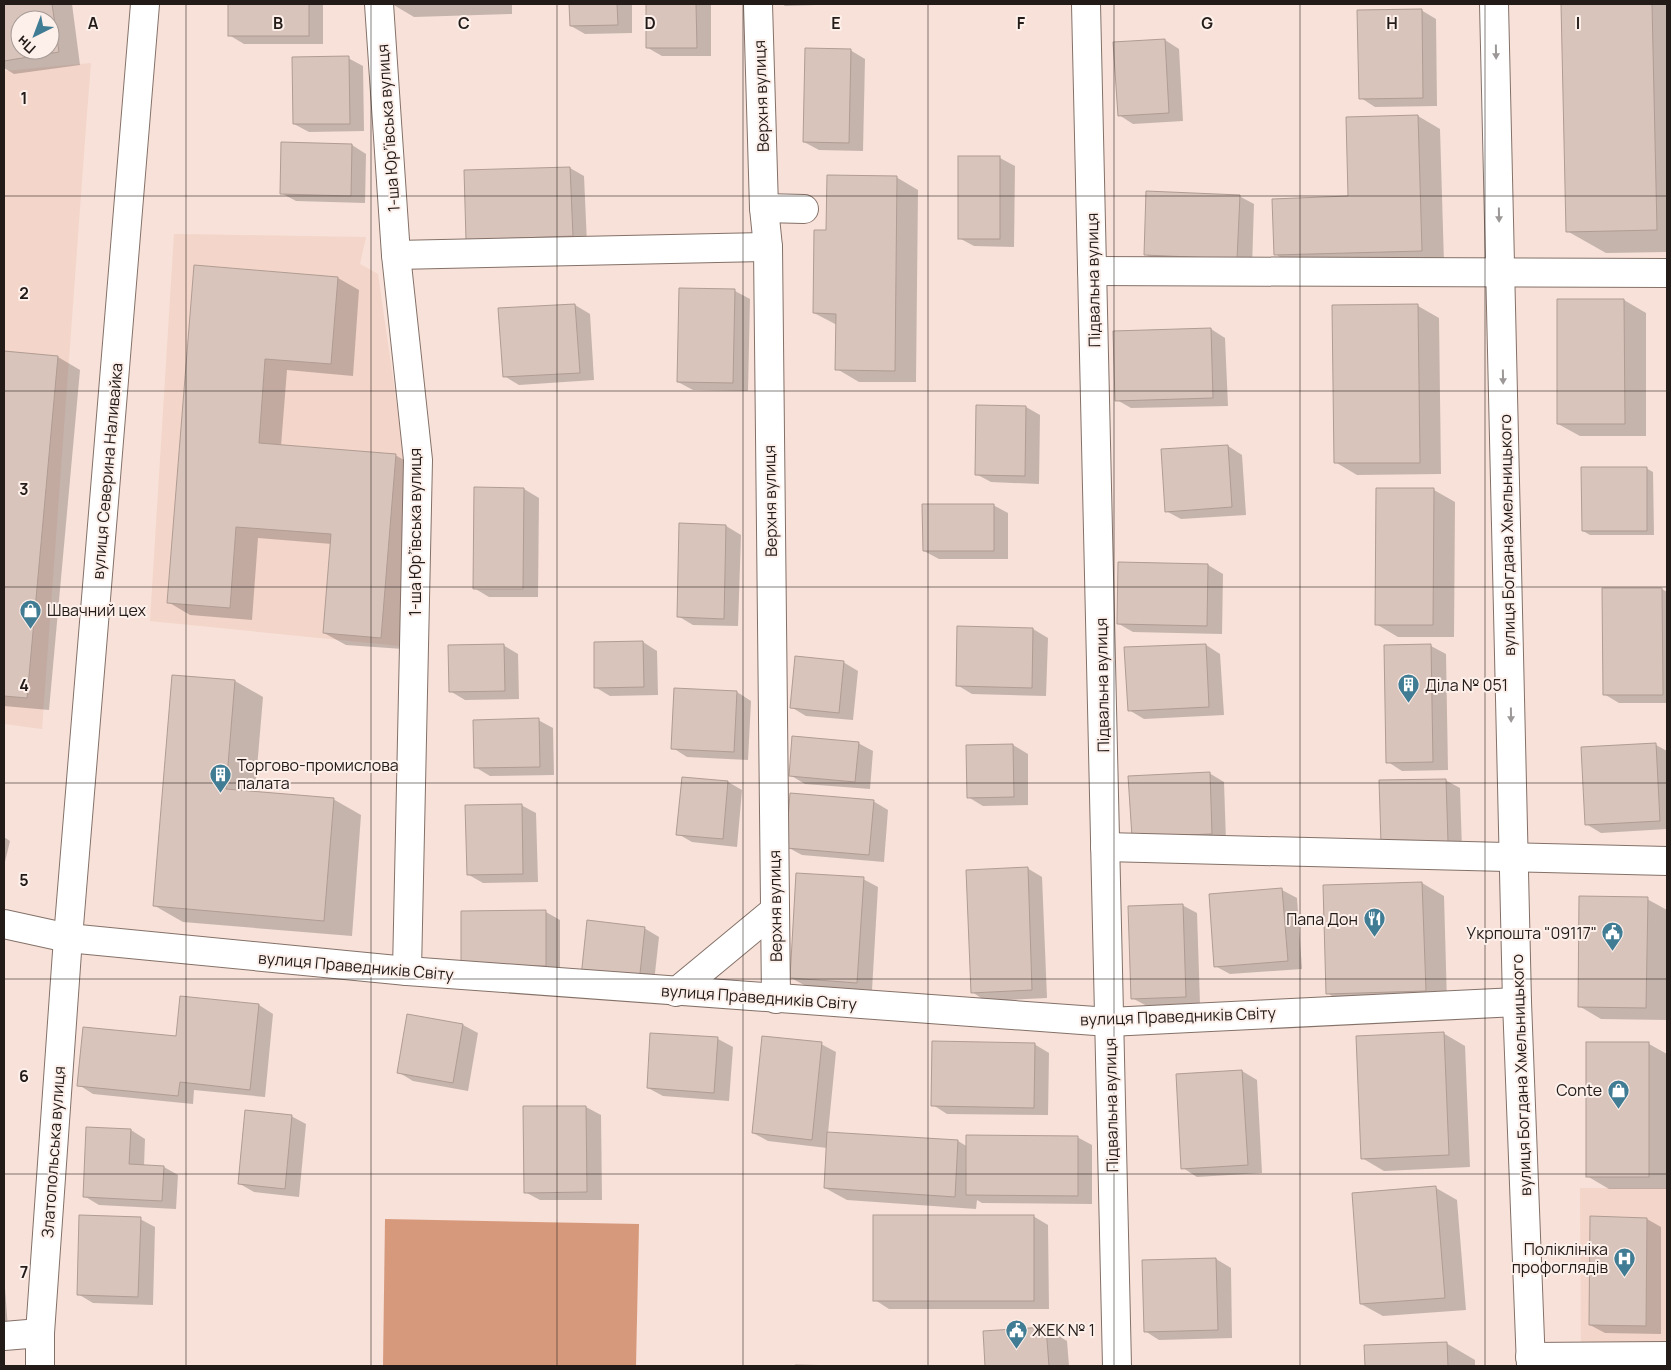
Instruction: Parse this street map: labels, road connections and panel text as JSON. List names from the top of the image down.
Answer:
{
  "streets": {
    "street": [
      "Верхня вулиця",
      "1-ша Юрʼївська вулиця",
      "Підвальна вулиця",
      "вулиця Северина Наливайка",
      "вулиця Богдана Хмельницького",
      "вулиця Праведників Світу",
      "Златопольська вулиця"
    ]
  },
  "crossings": [
    ["Верхня вулиця", "вулиця Праведників Світу"],
    ["1-ша Юрʼївська вулиця", "вулиця Праведників Світу"],
    ["Підвальна вулиця", "вулиця Праведників Світу"],
    ["вулиця Северина Наливайка", "вулиця Праведників Світу"],
    ["вулиця Северина Наливайка", "Златопольська вулиця"],
    ["вулиця Богдана Хмельницького", "вулиця Праведників Світу"],
    ["вулиця Праведників Світу", "Златопольська вулиця"]
  ],
  "one_way": ["вулиця Богдана Хмельницького"],
  "places": {
    "shop": ["Швачний цех", "Conte"],
    "building": ["Діла № 051", "Торгово-промислова палата"],
    "restaurant": ["Папа Дон"],
    "public building": ["Укрпошта \"09117\"", "ЖЕК № 1"],
    "hospital": ["Поліклініка профоглядів"]
  },
  "north": "bottom left",
  "grid": {
    "columns": [
      "A",
      "B",
      "C",
      "D",
      "E",
      "F",
      "G",
      "H",
      "I"
    ],
    "rows": [
      "1",
      "2",
      "3",
      "4",
      "5",
      "6",
      "7"
    ]
  }
}
